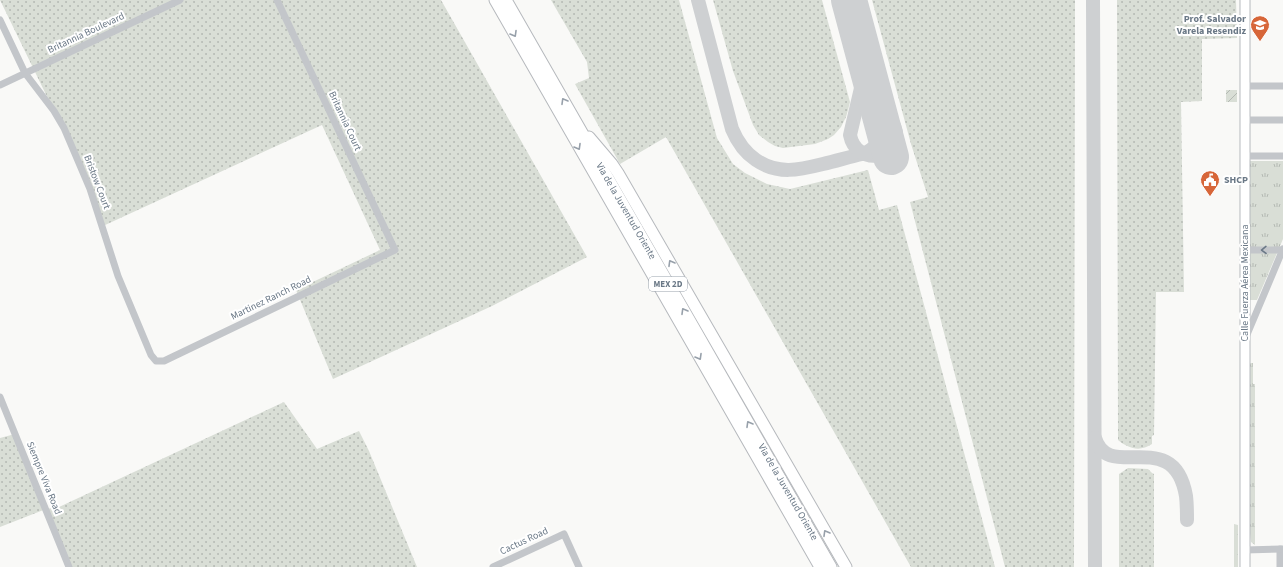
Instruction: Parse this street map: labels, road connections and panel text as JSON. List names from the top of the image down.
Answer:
{
  "streets": {
    "highway": ["Via de la Juventud Oriente", "MEX 2D"],
    "main road": ["Calle Fuerza Aérea Mexicana"],
    "street": [
      "Britannia Boulevard",
      "Britannia Court",
      "Bristow Court",
      "Martinez Ranch Road",
      "Siempre Viva Road",
      "Cactus Road"
    ]
  },
  "crossings": [
    ["Britannia Boulevard", "Bristow Court"],
    ["Britannia Court", "Martinez Ranch Road"],
    ["Bristow Court", "Martinez Ranch Road"]
  ],
  "places": {
    "school or university": ["Prof. Salvador Varela Resendiz"],
    "public building": ["SHCP"]
  }
}
